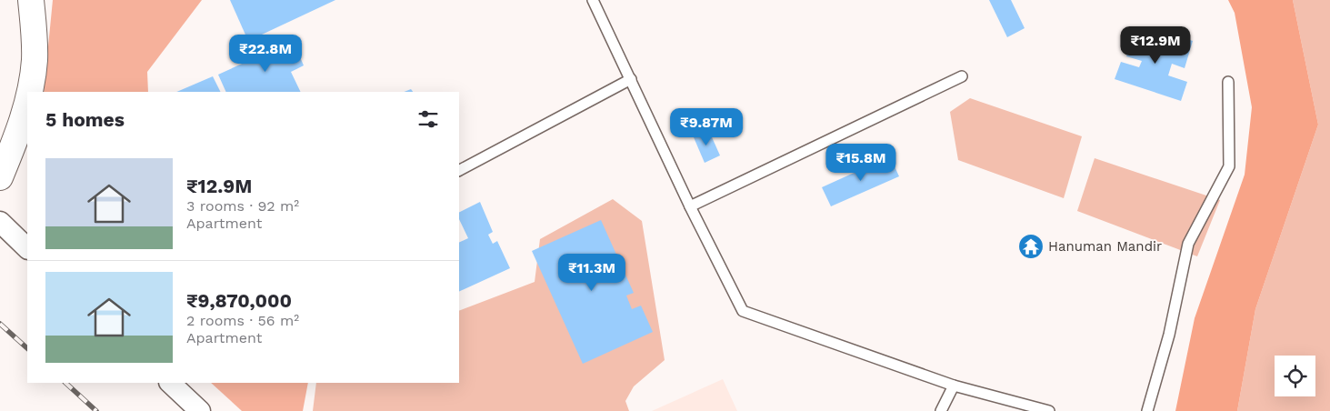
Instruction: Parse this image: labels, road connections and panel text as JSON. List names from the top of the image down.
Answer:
{
  "places": {
    "temple": ["Hanuman Mandir"]
  },
  "page": {
    "price": [
      "₹12.9M",
      "₹22.8M",
      "₹9.87M",
      "₹15.8M",
      "₹11.3M"
    ],
    "heading": "5 homes",
    "list": [
      {
        "name": "₹12.9M",
        "note": "3 rooms · 92 m² · Apartment"
      },
      {
        "name": "₹9,870,000",
        "note": "2 rooms · 56 m² · Apartment"
      }
    ]
  }
}
